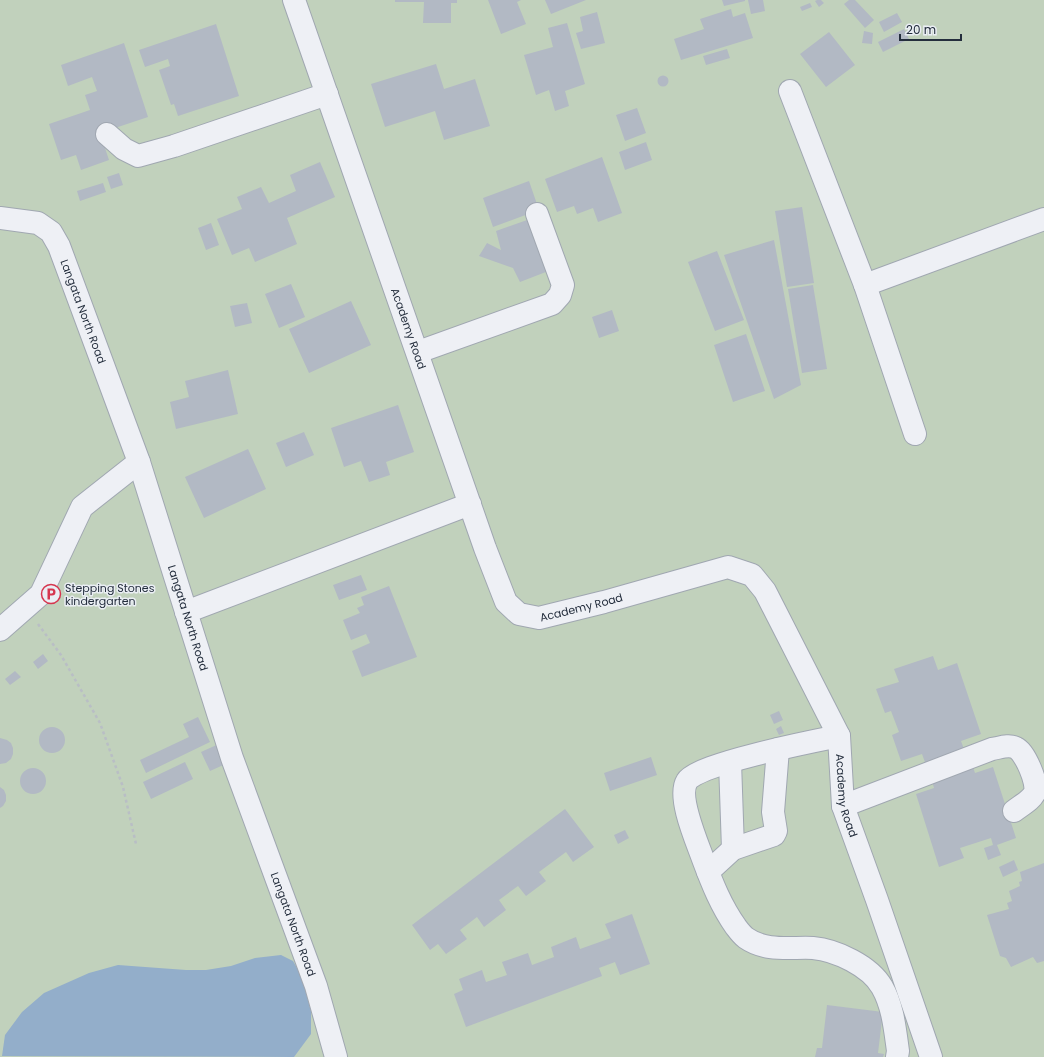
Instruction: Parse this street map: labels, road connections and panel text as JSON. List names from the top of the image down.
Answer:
{
  "streets": {
    "street": ["Langata North Road", "Academy Road"]
  },
  "places": {
    "parking": ["Stepping Stones kindergarten"]
  },
  "scale_bar": "20 m"
}
